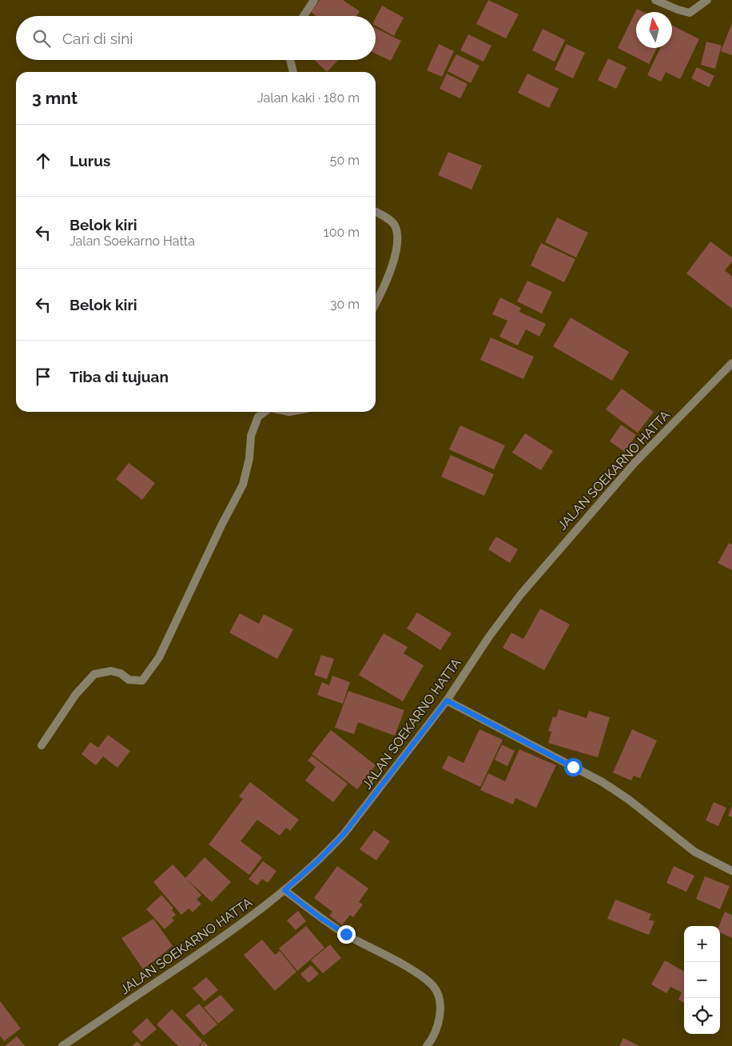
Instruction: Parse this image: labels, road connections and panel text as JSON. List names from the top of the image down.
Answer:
{
  "streets": {
    "street": ["JALAN SOEKARNO HATTA"]
  },
  "north": "top",
  "page": {
    "search": "Cari di sini",
    "heading": ["3 mnt", "Jalan kaki · 180 m"],
    "list": [
      ["Lurus", "50 m"],
      ["Belok kiri", "Jalan Soekarno Hatta", "100 m"],
      ["Belok kiri", "30 m"],
      "Tiba di tujuan"
    ],
    "map_buttons": ["+", "−"]
  }
}
